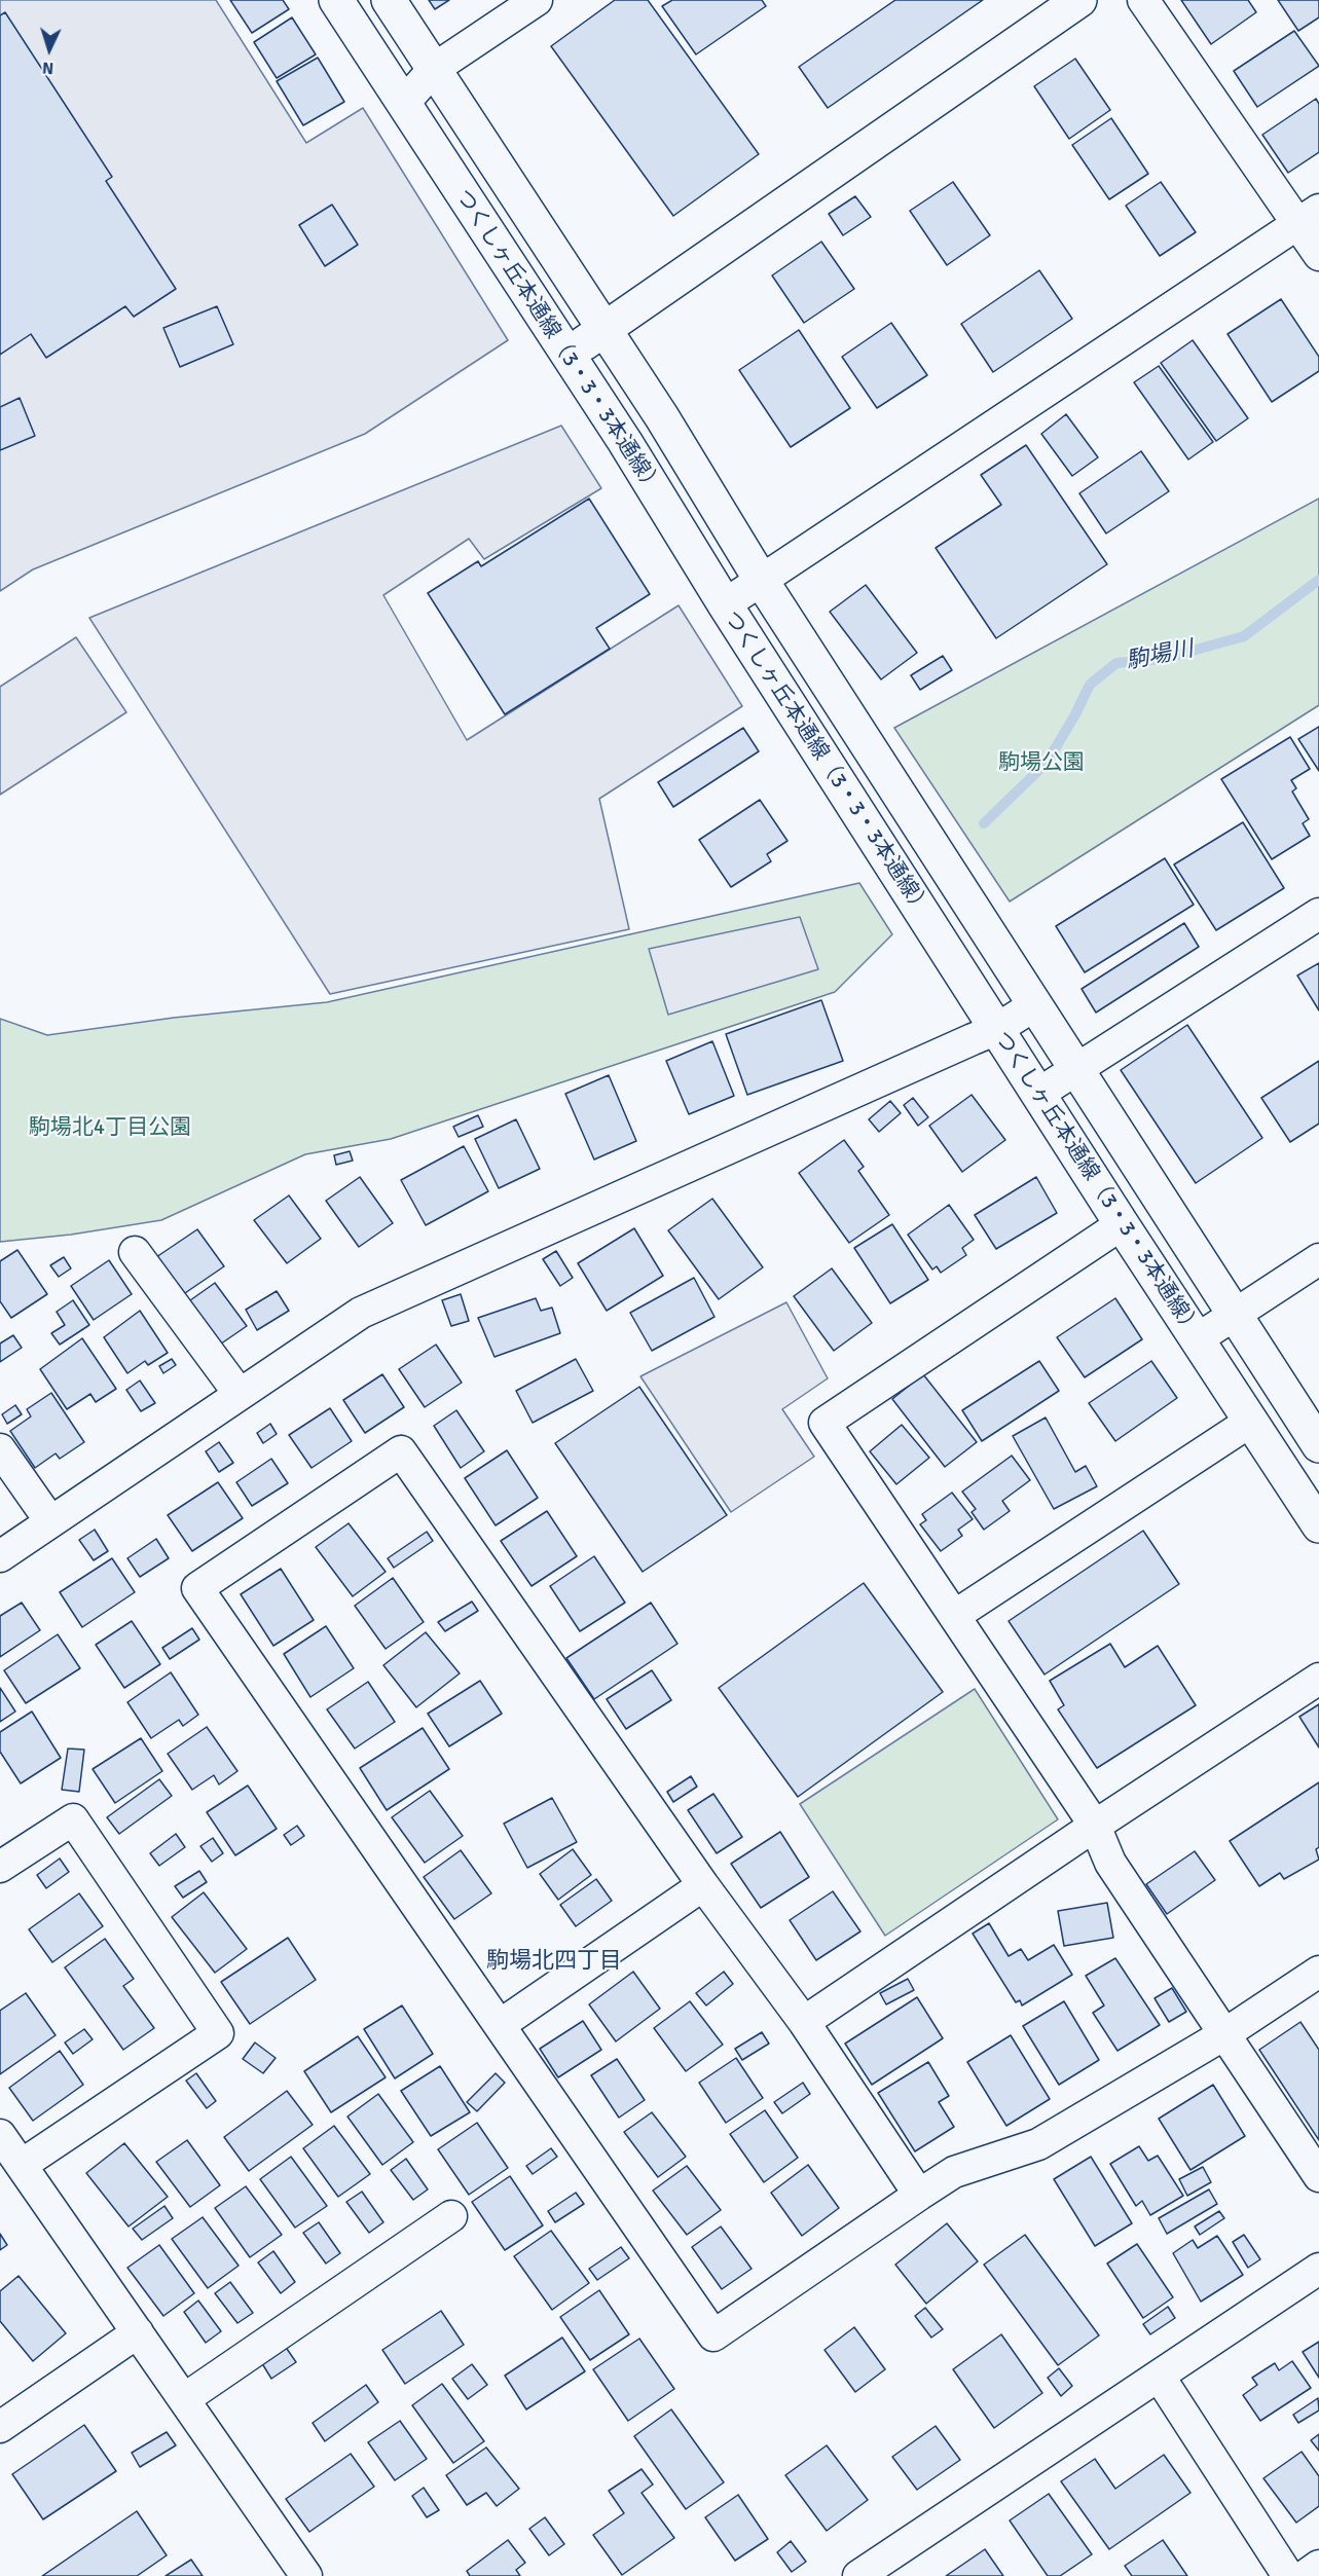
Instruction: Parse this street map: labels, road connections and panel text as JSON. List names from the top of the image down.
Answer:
{
  "streets": {
    "street": ["つくしヶ丘本通線（3・3・3本通線）"]
  },
  "districts": ["駒場北四丁目"],
  "water": ["駒場川"],
  "parks": ["駒場公園", "駒場北4丁目公園"],
  "north": "bottom"
}
